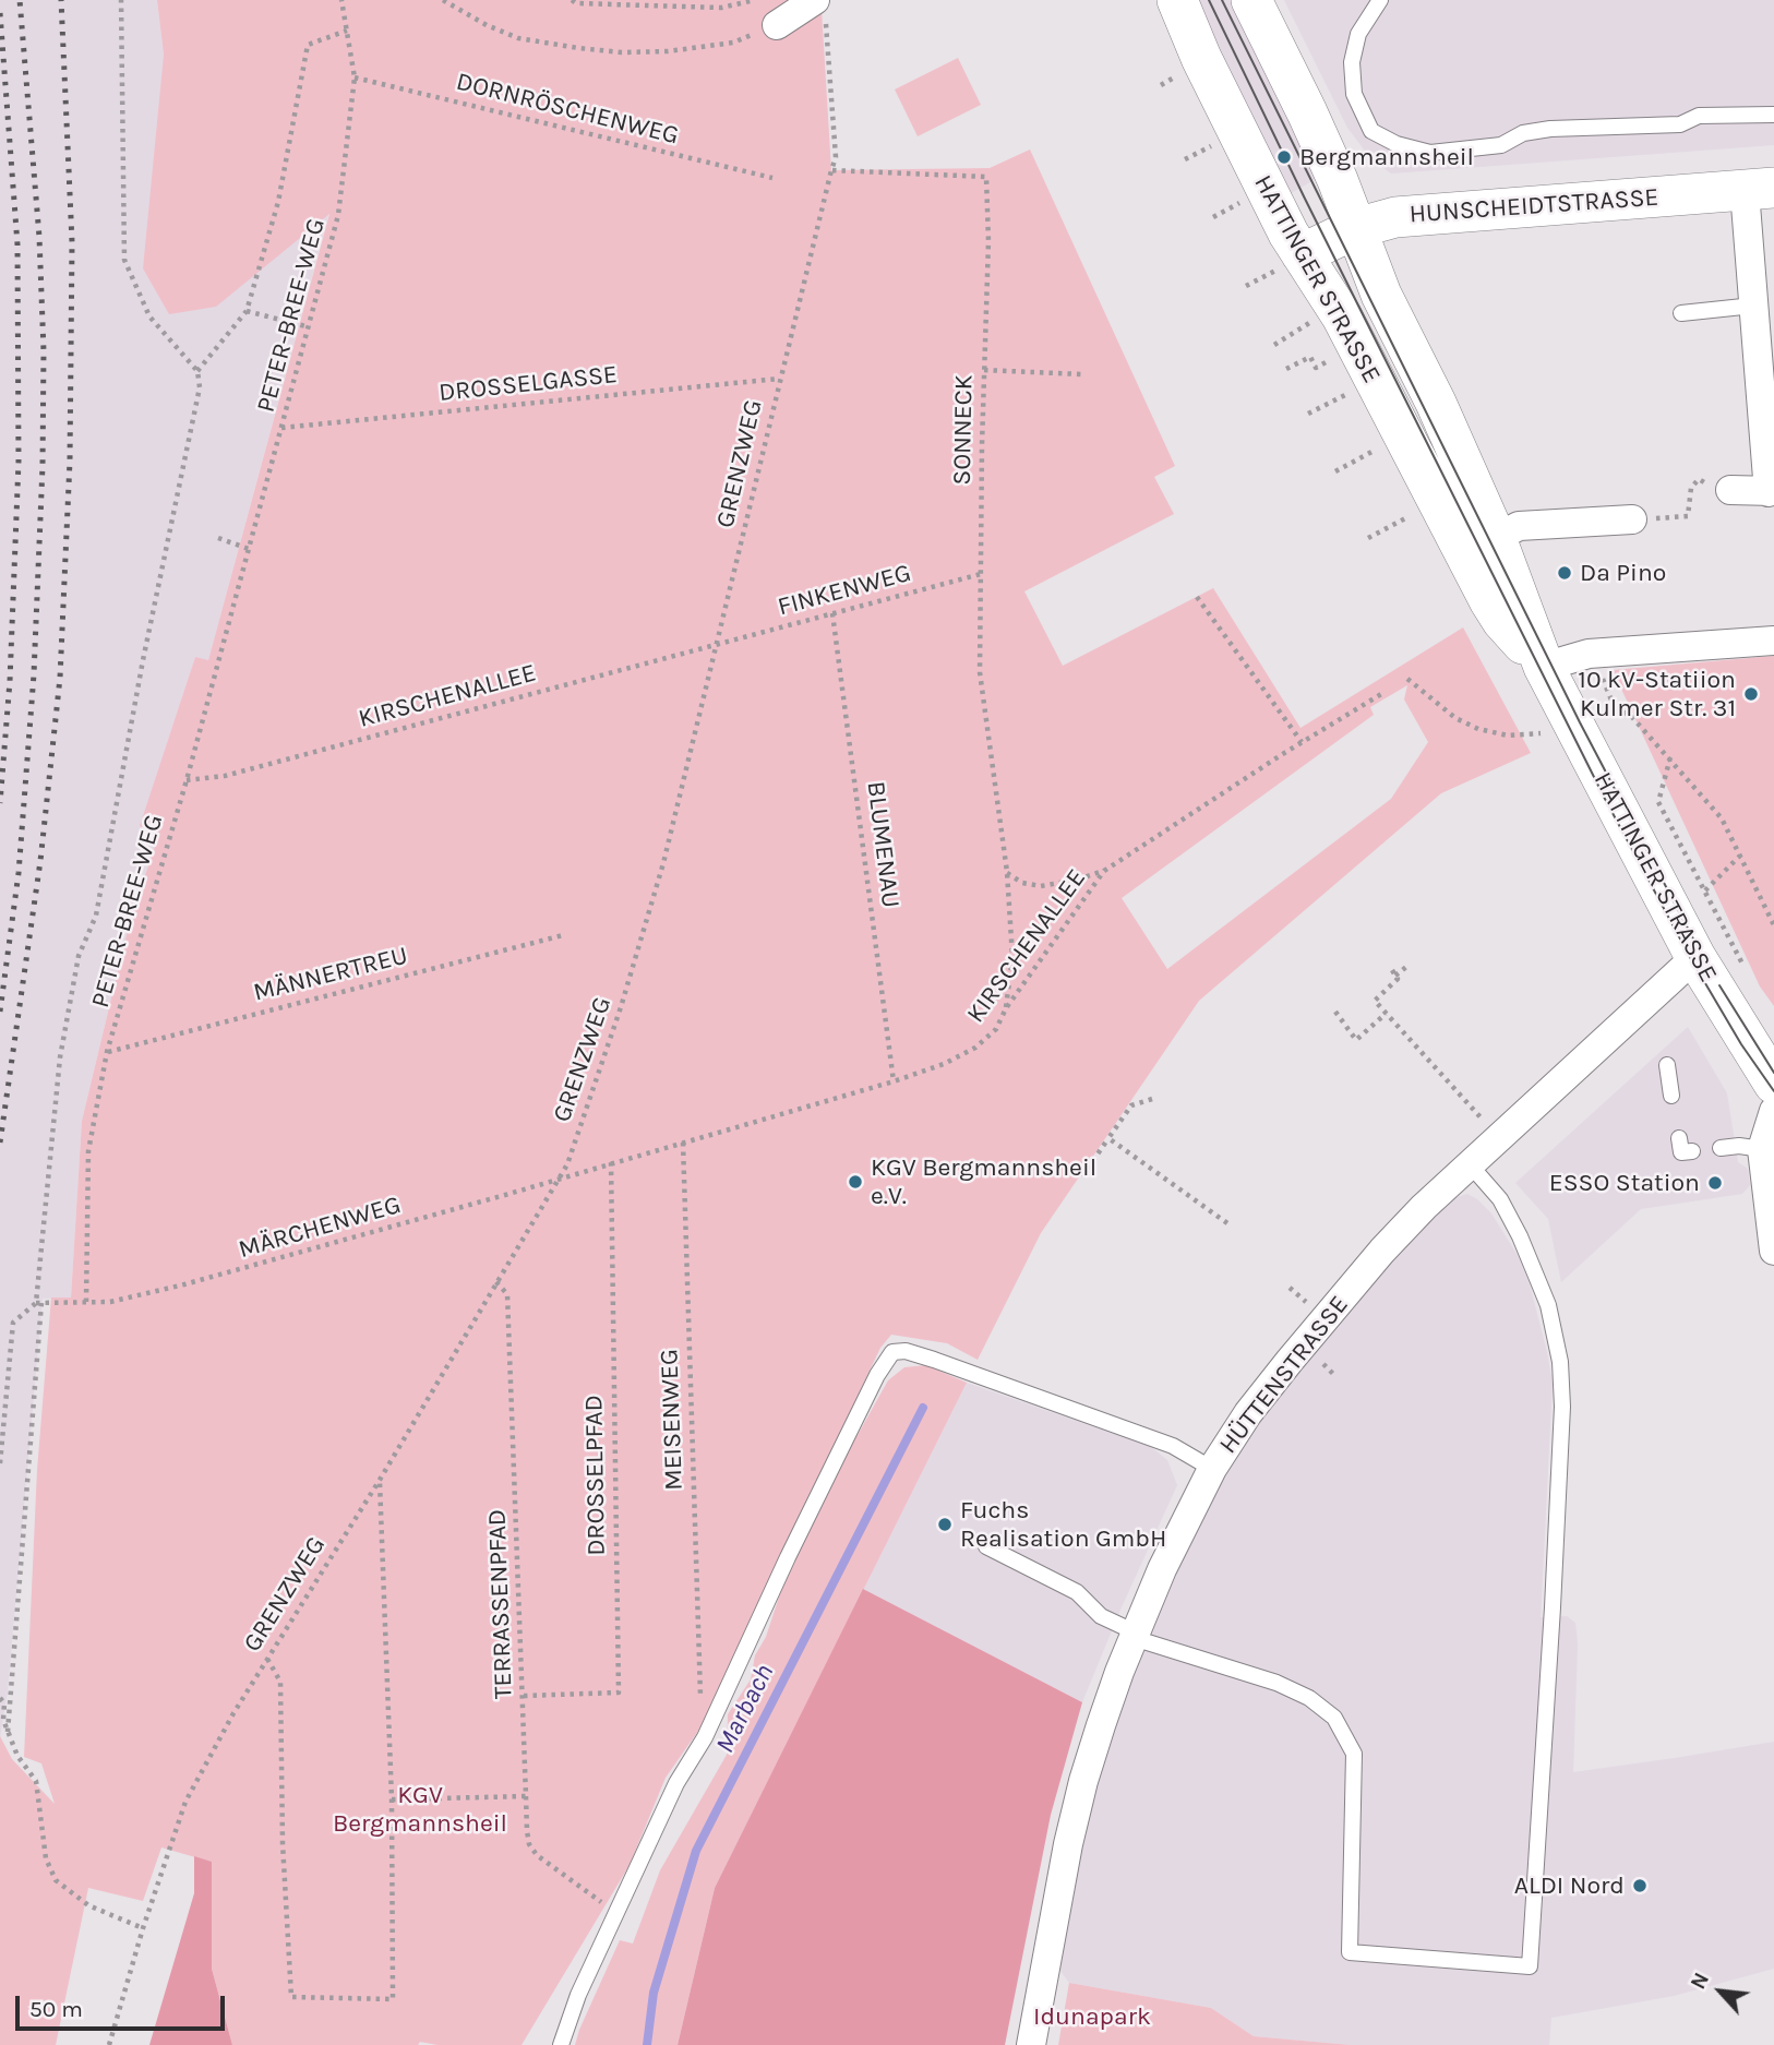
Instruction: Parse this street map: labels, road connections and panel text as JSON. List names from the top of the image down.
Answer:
{
  "streets": {
    "main road": ["HUNSCHEIDTSTRASSE", "HATTINGER STRASSE"],
    "street": ["HÜTTENSTRASSE"],
    "path": [
      "DORNRÖSCHENWEG",
      "PETER-BREE-WEG",
      "DROSSELGASSE",
      "SONNECK",
      "GRENZWEG",
      "FINKENWEG",
      "KIRSCHENALLEE",
      "BLUMENAU",
      "MÄNNERTREU",
      "MÄRCHENWEG",
      "MEISENWEG",
      "DROSSELPFAD",
      "TERRASSENPFAD"
    ]
  },
  "crossings": [
    ["DORNRÖSCHENWEG", "PETER-BREE-WEG"],
    ["HUNSCHEIDTSTRASSE", "HATTINGER STRASSE"],
    ["HATTINGER STRASSE", "HÜTTENSTRASSE"],
    ["PETER-BREE-WEG", "DROSSELGASSE"],
    ["PETER-BREE-WEG", "KIRSCHENALLEE"],
    ["PETER-BREE-WEG", "MÄNNERTREU"],
    ["PETER-BREE-WEG", "MÄRCHENWEG"],
    ["DROSSELGASSE", "GRENZWEG"],
    ["SONNECK", "GRENZWEG"],
    ["SONNECK", "FINKENWEG"],
    ["SONNECK", "KIRSCHENALLEE"],
    ["GRENZWEG", "FINKENWEG"],
    ["GRENZWEG", "KIRSCHENALLEE"],
    ["GRENZWEG", "MÄRCHENWEG"],
    ["GRENZWEG", "TERRASSENPFAD"],
    ["FINKENWEG", "KIRSCHENALLEE"],
    ["FINKENWEG", "BLUMENAU"],
    ["KIRSCHENALLEE", "BLUMENAU"],
    ["KIRSCHENALLEE", "MÄRCHENWEG"],
    ["KIRSCHENALLEE", "MEISENWEG"],
    ["KIRSCHENALLEE", "DROSSELPFAD"],
    ["DROSSELPFAD", "TERRASSENPFAD"]
  ],
  "water": ["Marbach"],
  "parks": ["KGV Bergmannsheil", "Idunapark"],
  "places": [
    "Bergmannsheil",
    "Da Pino",
    "10 kV-Statiion Kulmer Str. 31",
    "KGV Bergmannsheil e.V.",
    "ESSO Station",
    "Fuchs Realisation GmbH",
    "ALDI Nord"
  ],
  "scale_bar": "50 m",
  "north": "top left"
}
